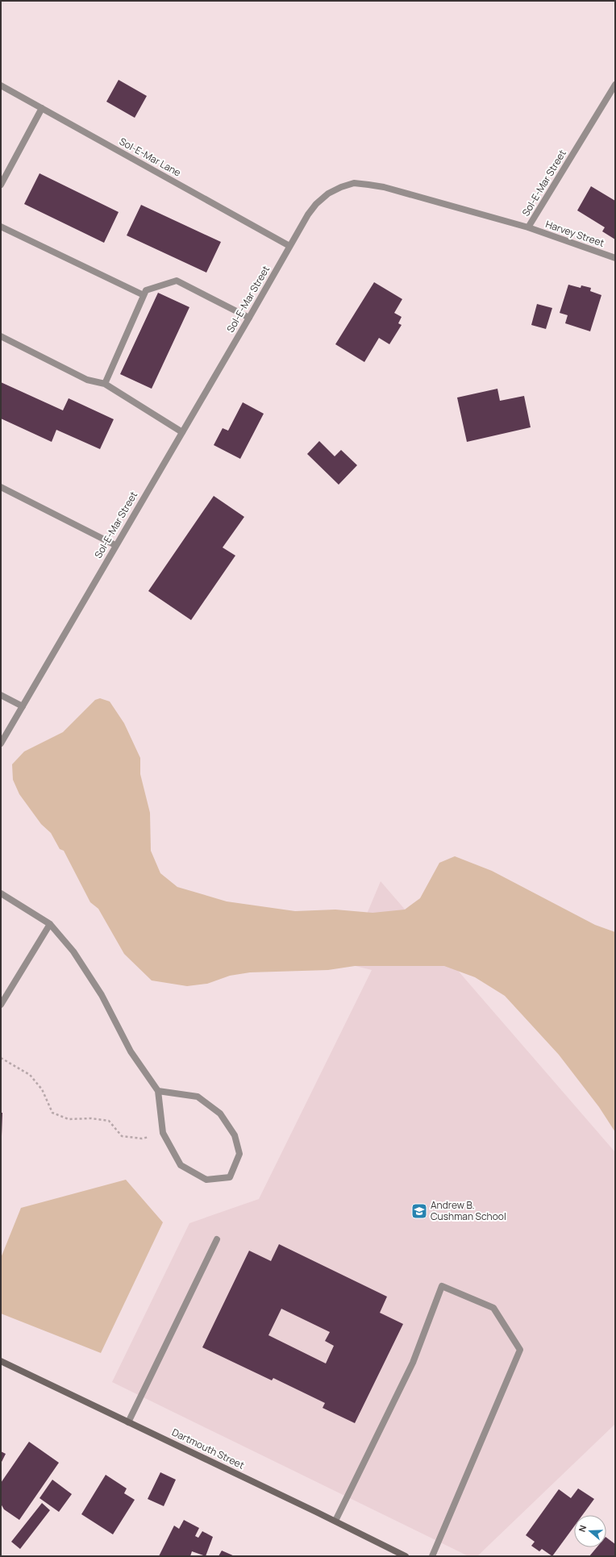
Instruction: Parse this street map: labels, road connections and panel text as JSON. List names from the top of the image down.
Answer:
{
  "streets": {
    "main road": ["Dartmouth Street"],
    "street": ["Sol-E-Mar Lane", "Sol-E-Mar Street", "Harvey Street"]
  },
  "crossings": [
    ["Sol-E-Mar Lane", "Sol-E-Mar Street"],
    ["Sol-E-Mar Street", "Harvey Street"]
  ],
  "places": {
    "school or university": ["Andrew B. Cushman School"]
  },
  "north": "left"
}
